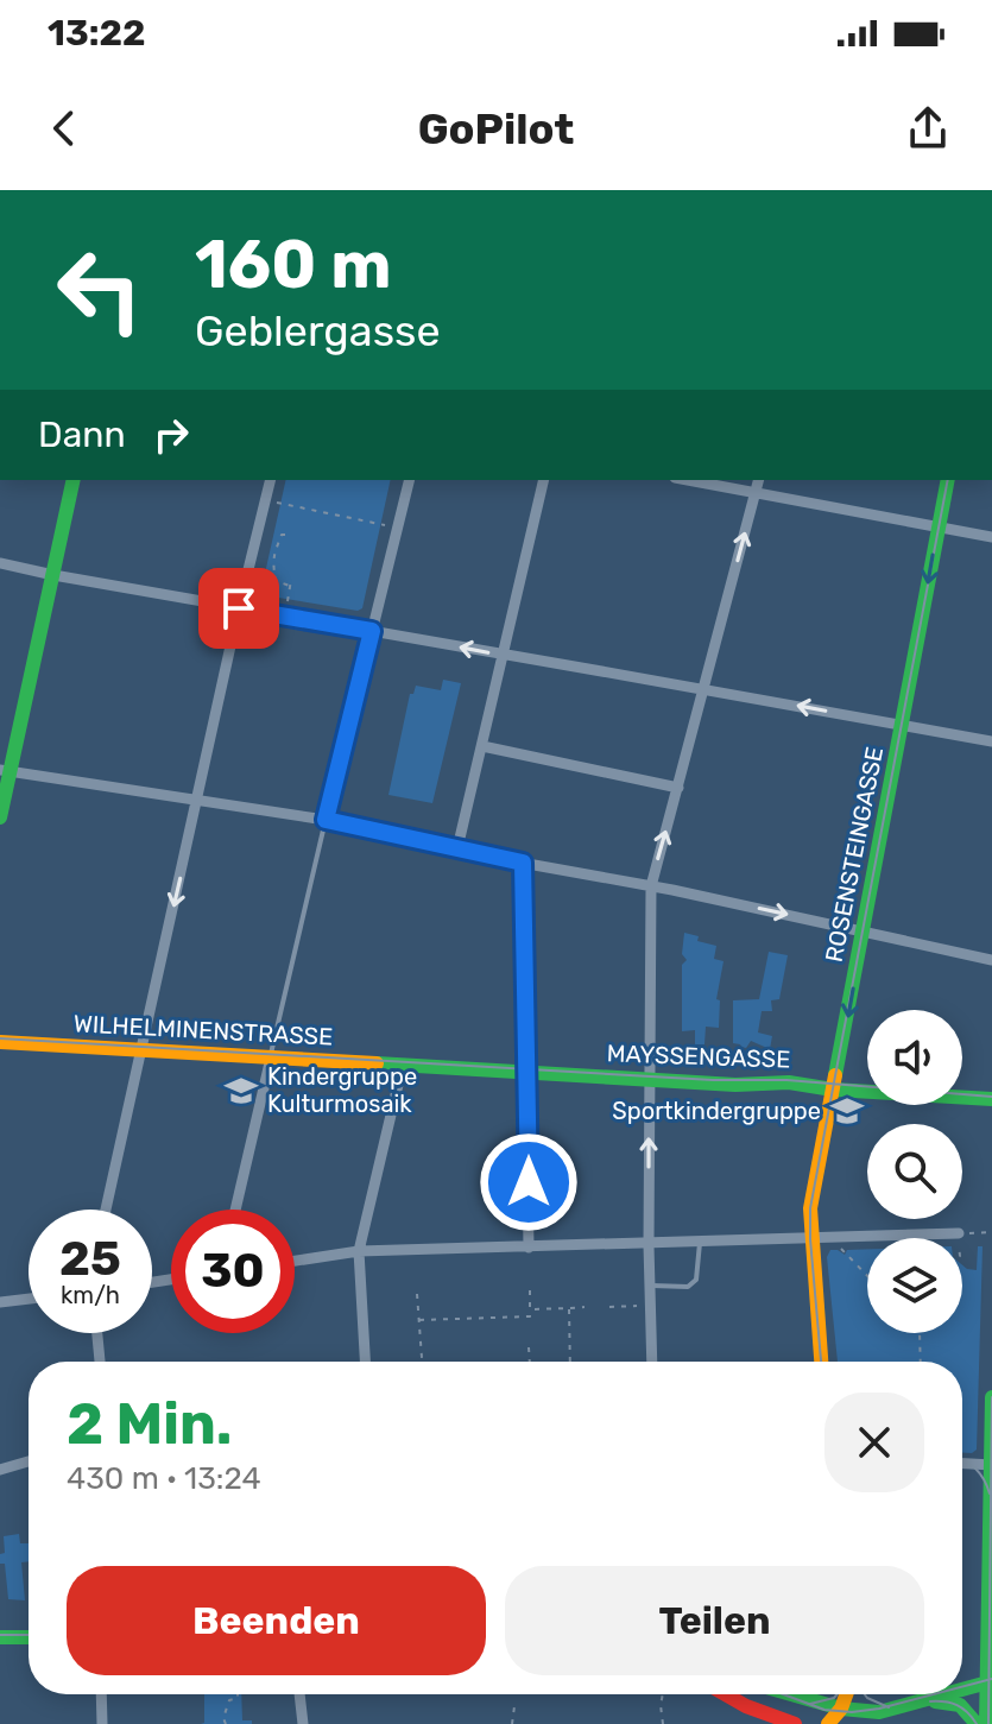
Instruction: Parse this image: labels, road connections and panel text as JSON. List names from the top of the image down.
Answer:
{
  "streets": {
    "street": ["ROSENSTEINGASSE", "WILHELMINENSTRASSE", "MAYSSENGASSE"]
  },
  "crossings": [
    ["ROSENSTEINGASSE", "MAYSSENGASSE"],
    ["WILHELMINENSTRASSE", "MAYSSENGASSE"]
  ],
  "one_way": ["ROSENSTEINGASSE"],
  "places": {
    "school or university": ["Kindergruppe Kulturmosaik", "Sportkindergruppe"]
  },
  "page": {
    "status": "13:22",
    "header": "GoPilot",
    "turn": ["160 m", "Geblergasse"],
    "then": "Dann",
    "speed": "25 km/h",
    "limit": "30",
    "heading": ["2 Min.", "430 m · 13:24"],
    "buttons": ["Beenden", "Teilen"]
  }
}
